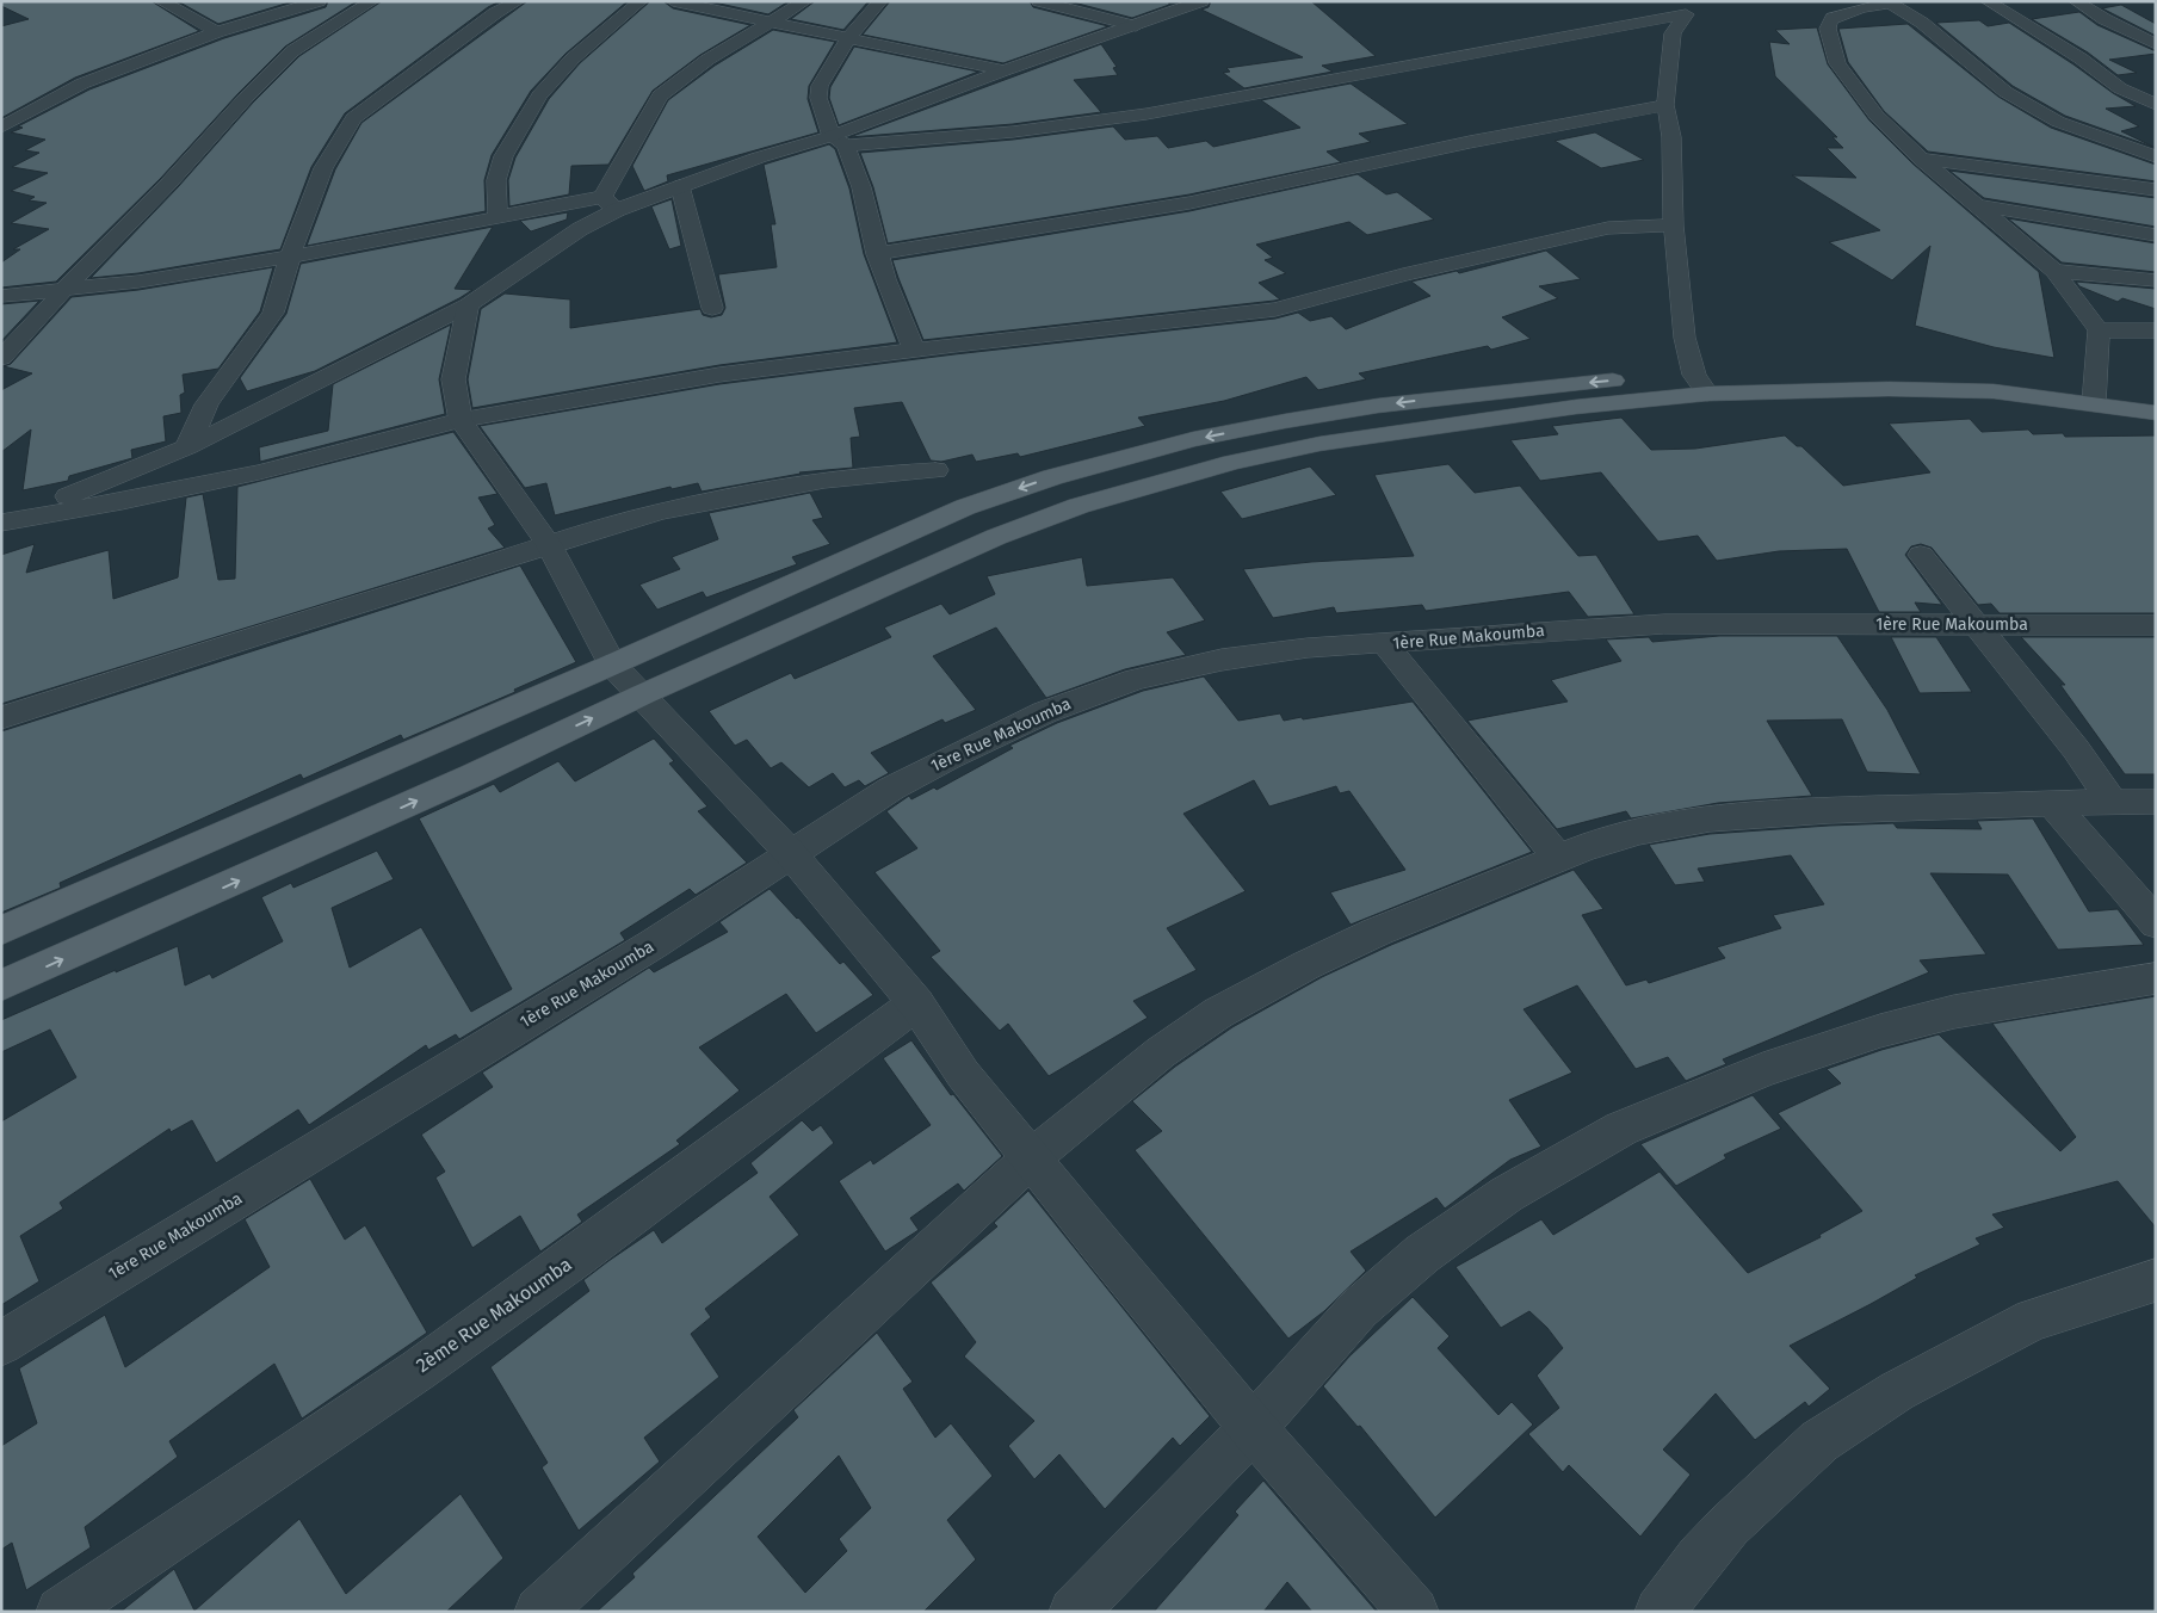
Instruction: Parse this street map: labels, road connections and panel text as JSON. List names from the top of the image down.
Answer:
{
  "streets": {
    "street": ["1ère Rue Makoumba", "2ème Rue Makoumba"]
  }
}
